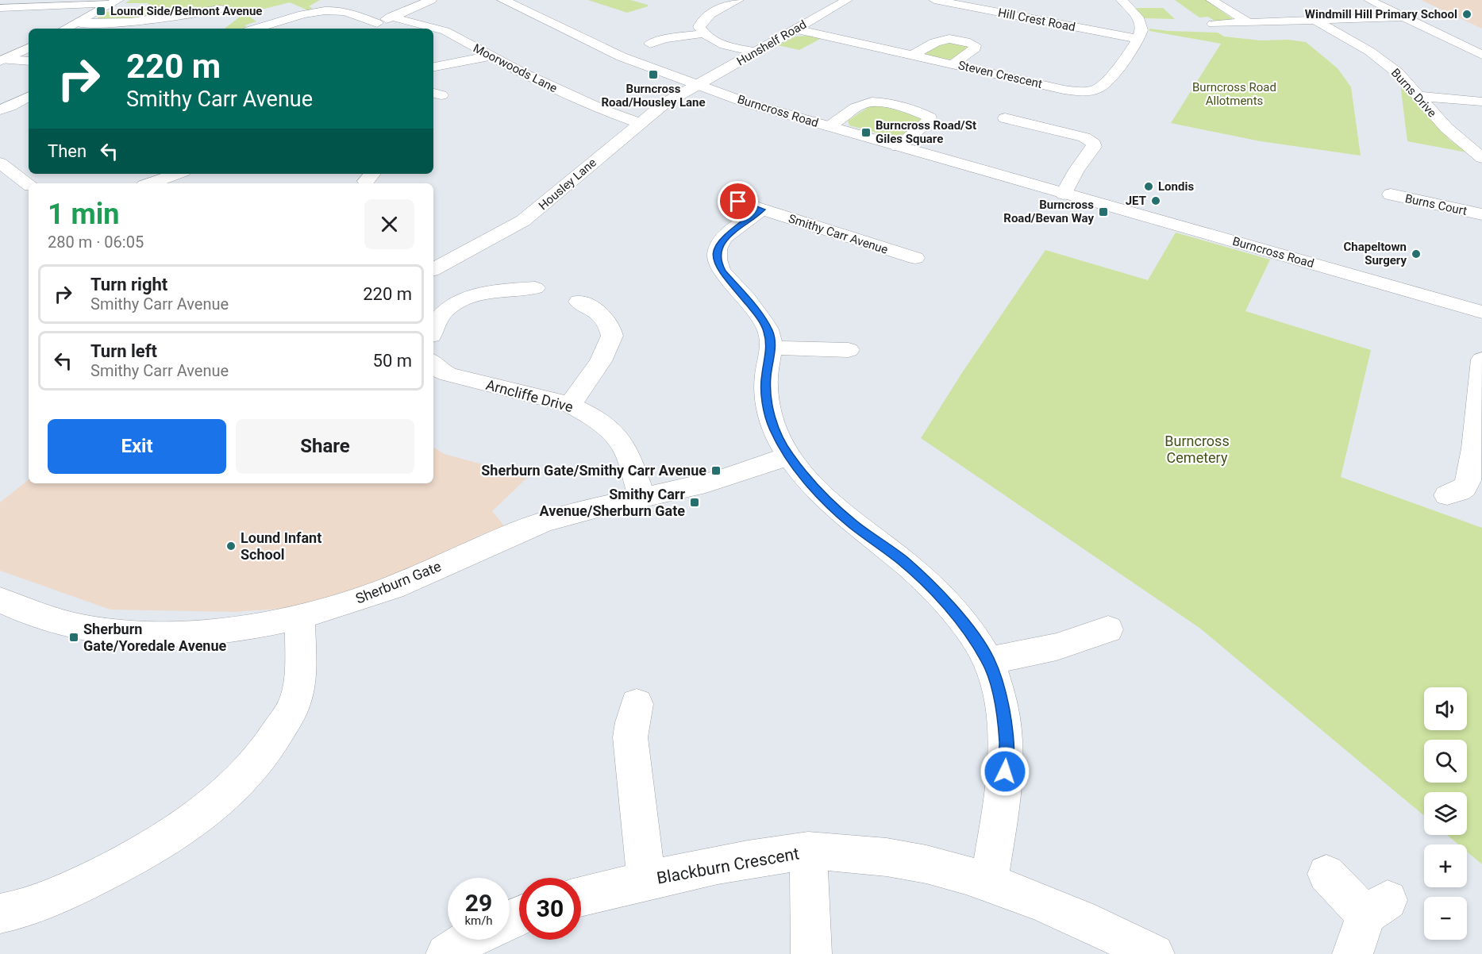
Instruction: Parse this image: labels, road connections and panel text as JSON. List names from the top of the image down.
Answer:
{
  "streets": {
    "street": [
      "Hill Crest Road",
      "Hunshelf Road",
      "Moorwoods Lane",
      "Steven Crescent",
      "Burns Drive",
      "Burncross Road",
      "Housley Lane",
      "Burns Court",
      "Smithy Carr Avenue",
      "Arncliffe Drive",
      "Sherburn Gate",
      "Blackburn Crescent"
    ]
  },
  "crossings": [
    ["Hill Crest Road", "Steven Crescent"],
    ["Hunshelf Road", "Steven Crescent"],
    ["Hunshelf Road", "Burncross Road"],
    ["Hunshelf Road", "Housley Lane"],
    ["Moorwoods Lane", "Housley Lane"],
    ["Burncross Road", "Housley Lane"],
    ["Arncliffe Drive", "Sherburn Gate"]
  ],
  "parks": ["Burncross Road Allotments", "Burncross Cemetery"],
  "places": {
    "transit": [
      "Lound Side/Belmont Avenue",
      "Burncross Road/Housley Lane",
      "Burncross Road/St Giles Square",
      "Burncross Road/Bevan Way",
      "Sherburn Gate/Smithy Carr Avenue",
      "Smithy Carr Avenue/Sherburn Gate",
      "Sherburn Gate/Yoredale Avenue"
    ],
    "other": [
      "Windmill Hill Primary School",
      "Londis",
      "JET",
      "Chapeltown Surgery",
      "Lound Infant School"
    ]
  },
  "page": {
    "turn": ["220 m", "Smithy Carr Avenue"],
    "then": "Then",
    "heading": ["1 min", "280 m · 06:05"],
    "list": [
      {
        "name": "Turn right",
        "note": "Smithy Carr Avenue",
        "value": "220 m"
      },
      {
        "name": "Turn left",
        "note": "Smithy Carr Avenue",
        "value": "50 m"
      }
    ],
    "buttons": ["Exit", "Share"],
    "map_buttons": ["+", "−"],
    "speed": "29 km/h",
    "limit": "30"
  }
}
